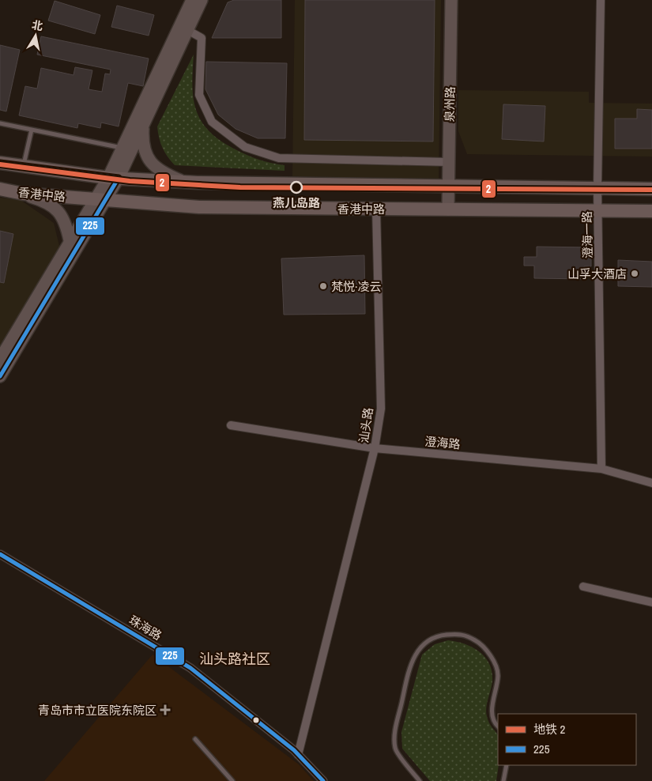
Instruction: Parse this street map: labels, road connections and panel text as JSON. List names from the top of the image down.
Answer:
{
  "streets": {
    "main road": ["泉州路", "香港中路"],
    "street": [
      "澄海一路",
      "汕头路",
      "澄海路",
      "珠海路"
    ]
  },
  "crossings": [
    ["泉州路", "香港中路"],
    ["香港中路", "澄海一路"],
    ["香港中路", "汕头路"],
    ["澄海一路", "澄海路"],
    ["汕头路", "澄海路"],
    ["汕头路", "珠海路"]
  ],
  "districts": ["汕头路社区"],
  "places": {
    "other": ["燕儿岛路", "山孚大酒店", "梵悦·凌云"],
    "health": ["青岛市市立医院东院区"]
  },
  "lines": ["transit line 225", "metro line 2"],
  "legend": ["地铁 2", "225"],
  "north": "top"
}
